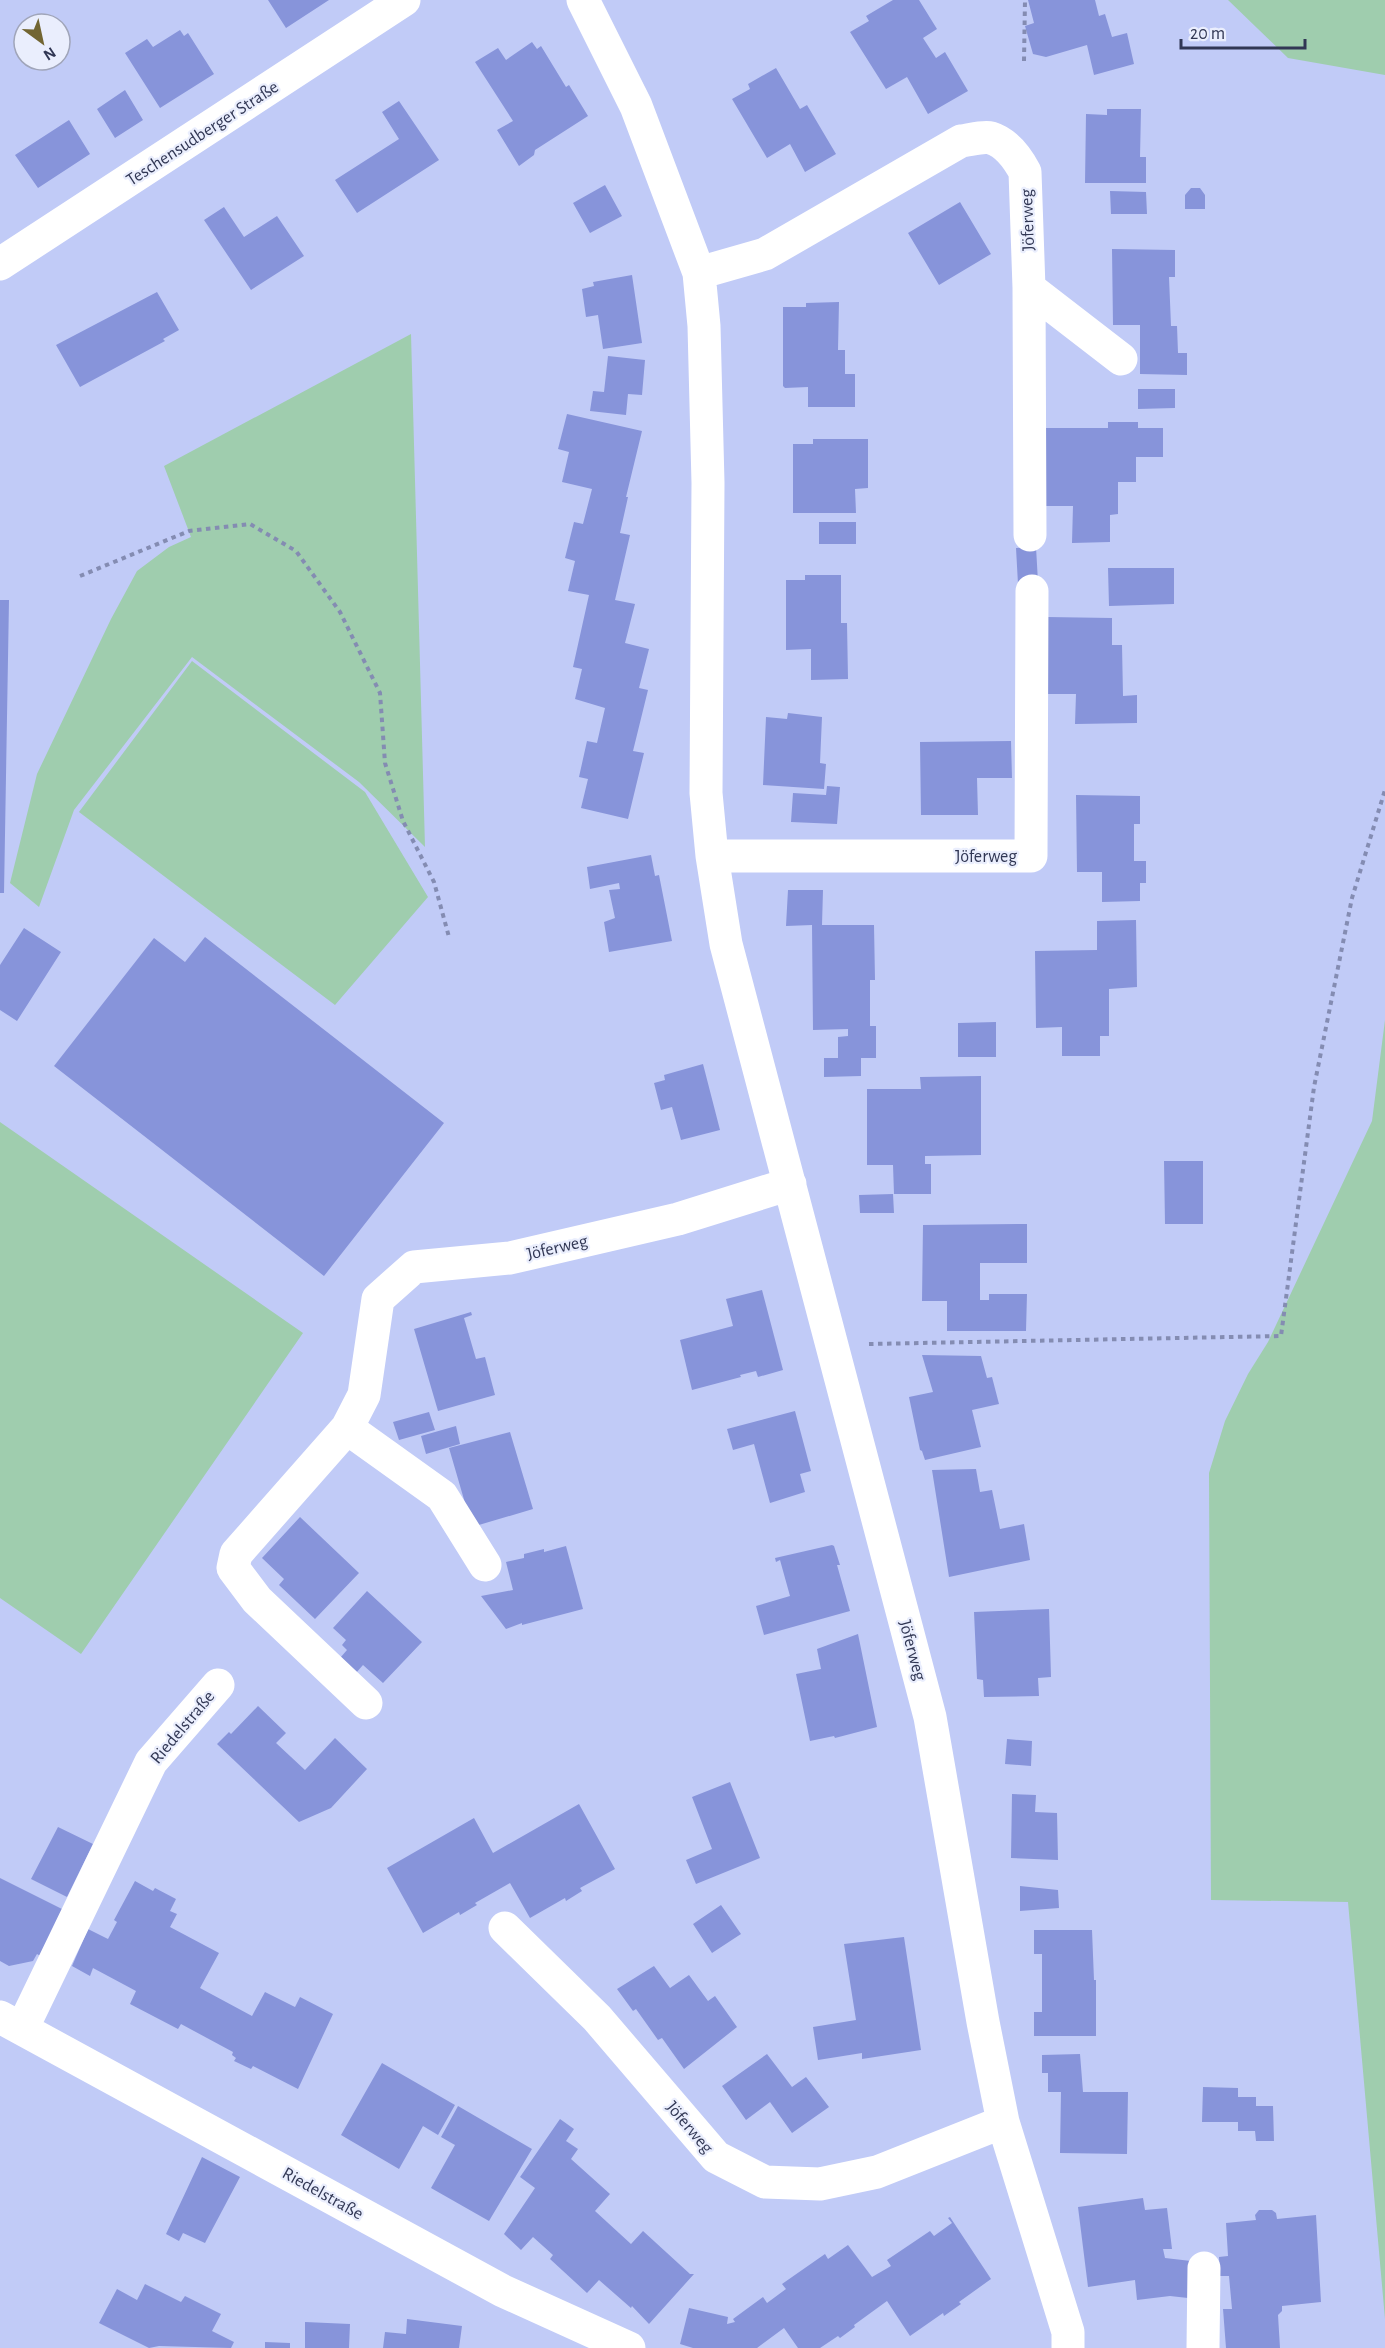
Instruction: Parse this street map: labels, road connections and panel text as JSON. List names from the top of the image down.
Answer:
{
  "streets": {
    "street": ["Teschensudberger Straße", "Jöferweg", "Riedelstraße"]
  },
  "scale_bar": "20 m",
  "north": "bottom right"
}
